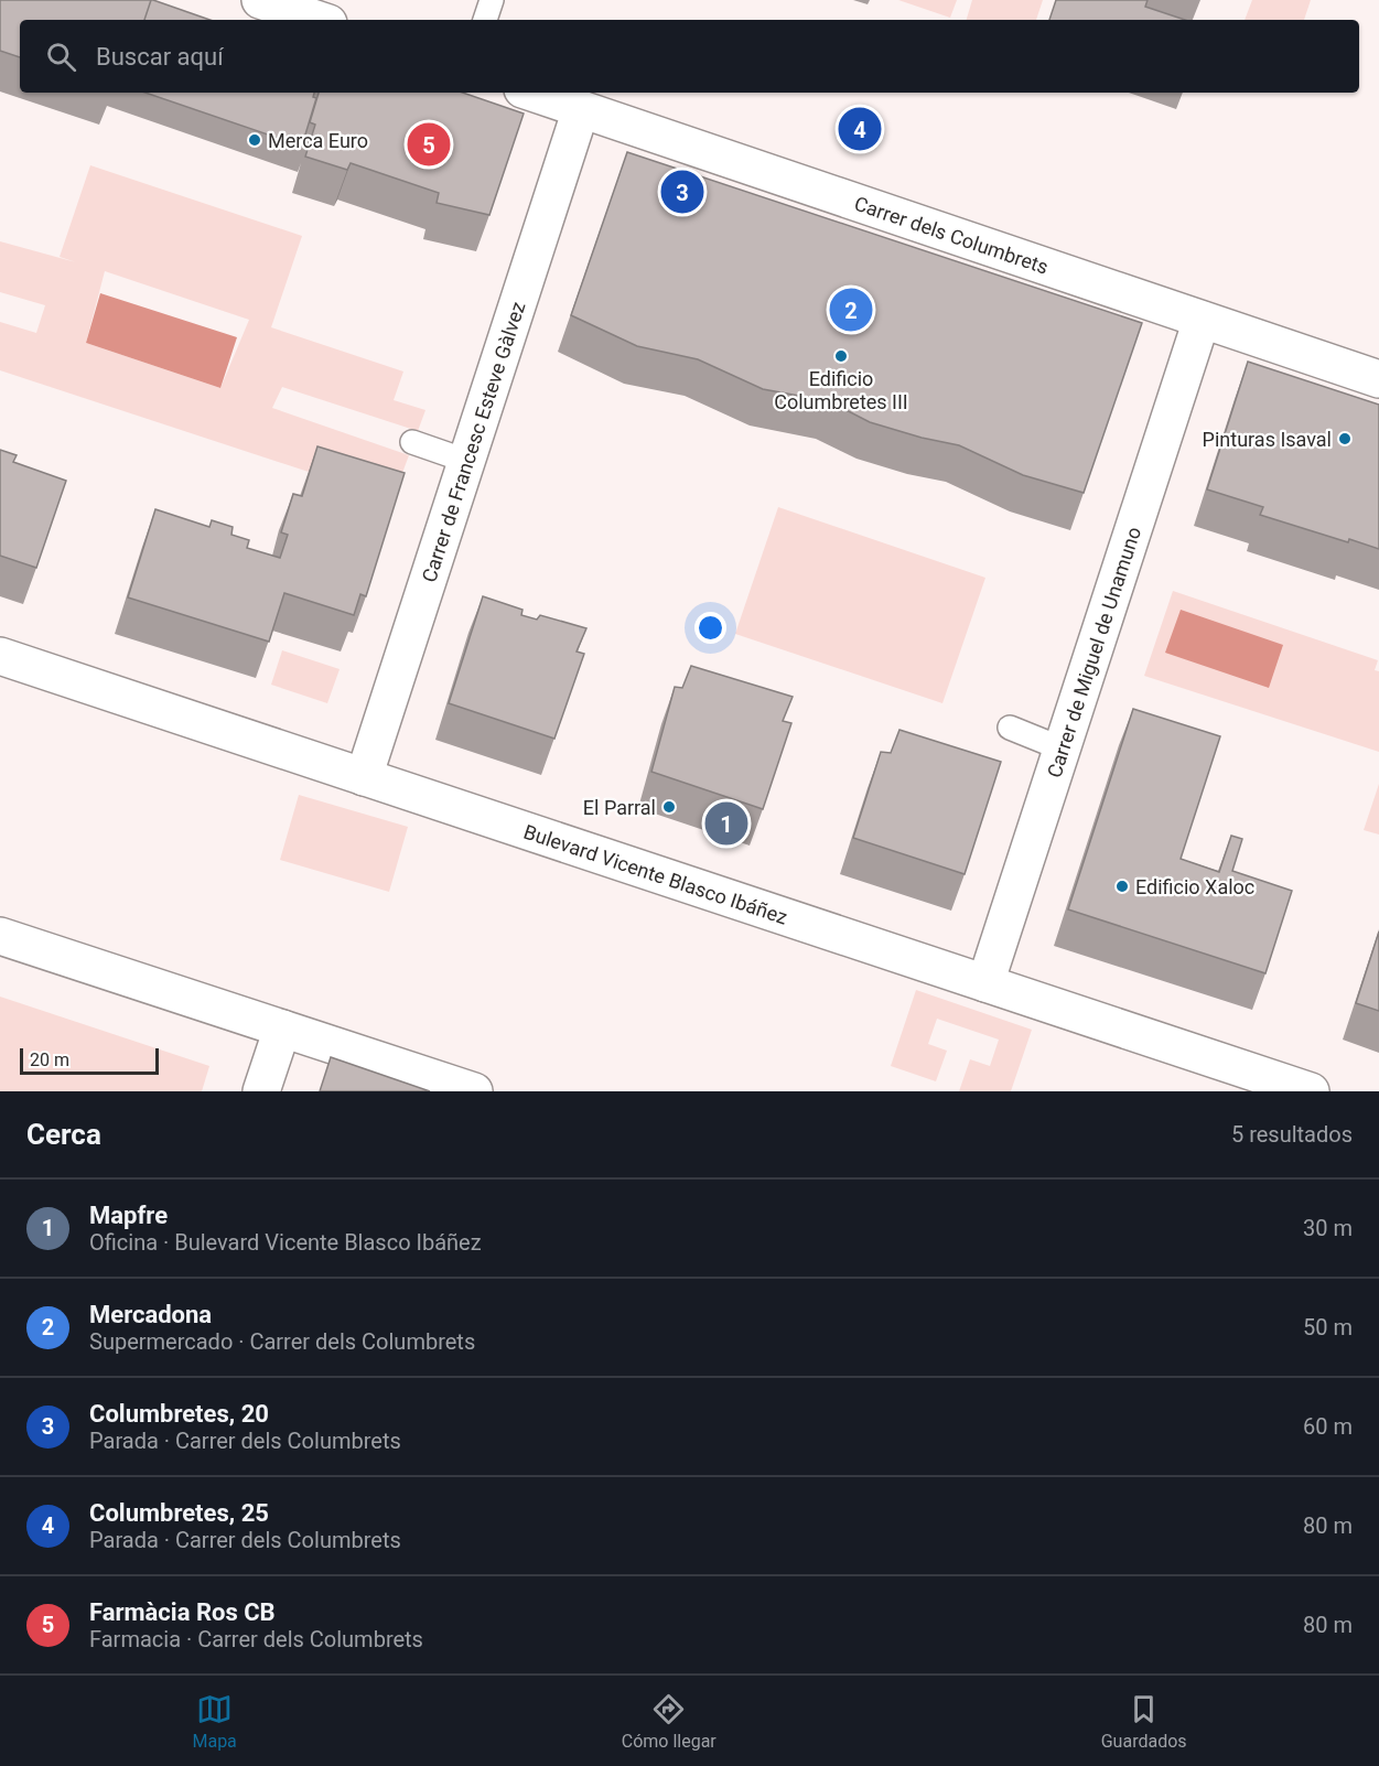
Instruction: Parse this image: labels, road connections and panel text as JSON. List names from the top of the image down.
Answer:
{
  "streets": {
    "street": [
      "Carrer dels Columbrets",
      "Carrer de Francesc Esteve Gàlvez",
      "Carrer de Miguel de Unamuno",
      "Bulevard Vicente Blasco Ibáñez"
    ]
  },
  "crossings": [
    ["Carrer dels Columbrets", "Carrer de Francesc Esteve Gàlvez"],
    ["Carrer dels Columbrets", "Carrer de Miguel de Unamuno"],
    ["Carrer de Francesc Esteve Gàlvez", "Bulevard Vicente Blasco Ibáñez"],
    ["Carrer de Miguel de Unamuno", "Bulevard Vicente Blasco Ibáñez"]
  ],
  "places": [
    "Merca Euro",
    "Edificio Columbretes III",
    "Pinturas Isaval",
    "El Parral",
    "Edificio Xaloc"
  ],
  "scale_bar": "20 m",
  "page": {
    "search": "Buscar aquí",
    "pins": [
      "4",
      "5",
      "3",
      "2",
      "1"
    ],
    "scale": "20 m",
    "heading": ["Cerca", "5 resultados"],
    "list": [
      {
        "mark": "1",
        "name": "Mapfre",
        "note": "Oficina · Bulevard Vicente Blasco Ibáñez",
        "value": "30 m"
      },
      {
        "mark": "2",
        "name": "Mercadona",
        "note": "Supermercado · Carrer dels Columbrets",
        "value": "50 m"
      },
      {
        "mark": "3",
        "name": "Columbretes, 20",
        "note": "Parada · Carrer dels Columbrets",
        "value": "60 m"
      },
      {
        "mark": "4",
        "name": "Columbretes, 25",
        "note": "Parada · Carrer dels Columbrets",
        "value": "80 m"
      },
      {
        "mark": "5",
        "name": "Farmàcia Ros CB",
        "note": "Farmacia · Carrer dels Columbrets",
        "value": "80 m"
      }
    ],
    "nav": ["Mapa", "Cómo llegar", "Guardados"]
  }
}
